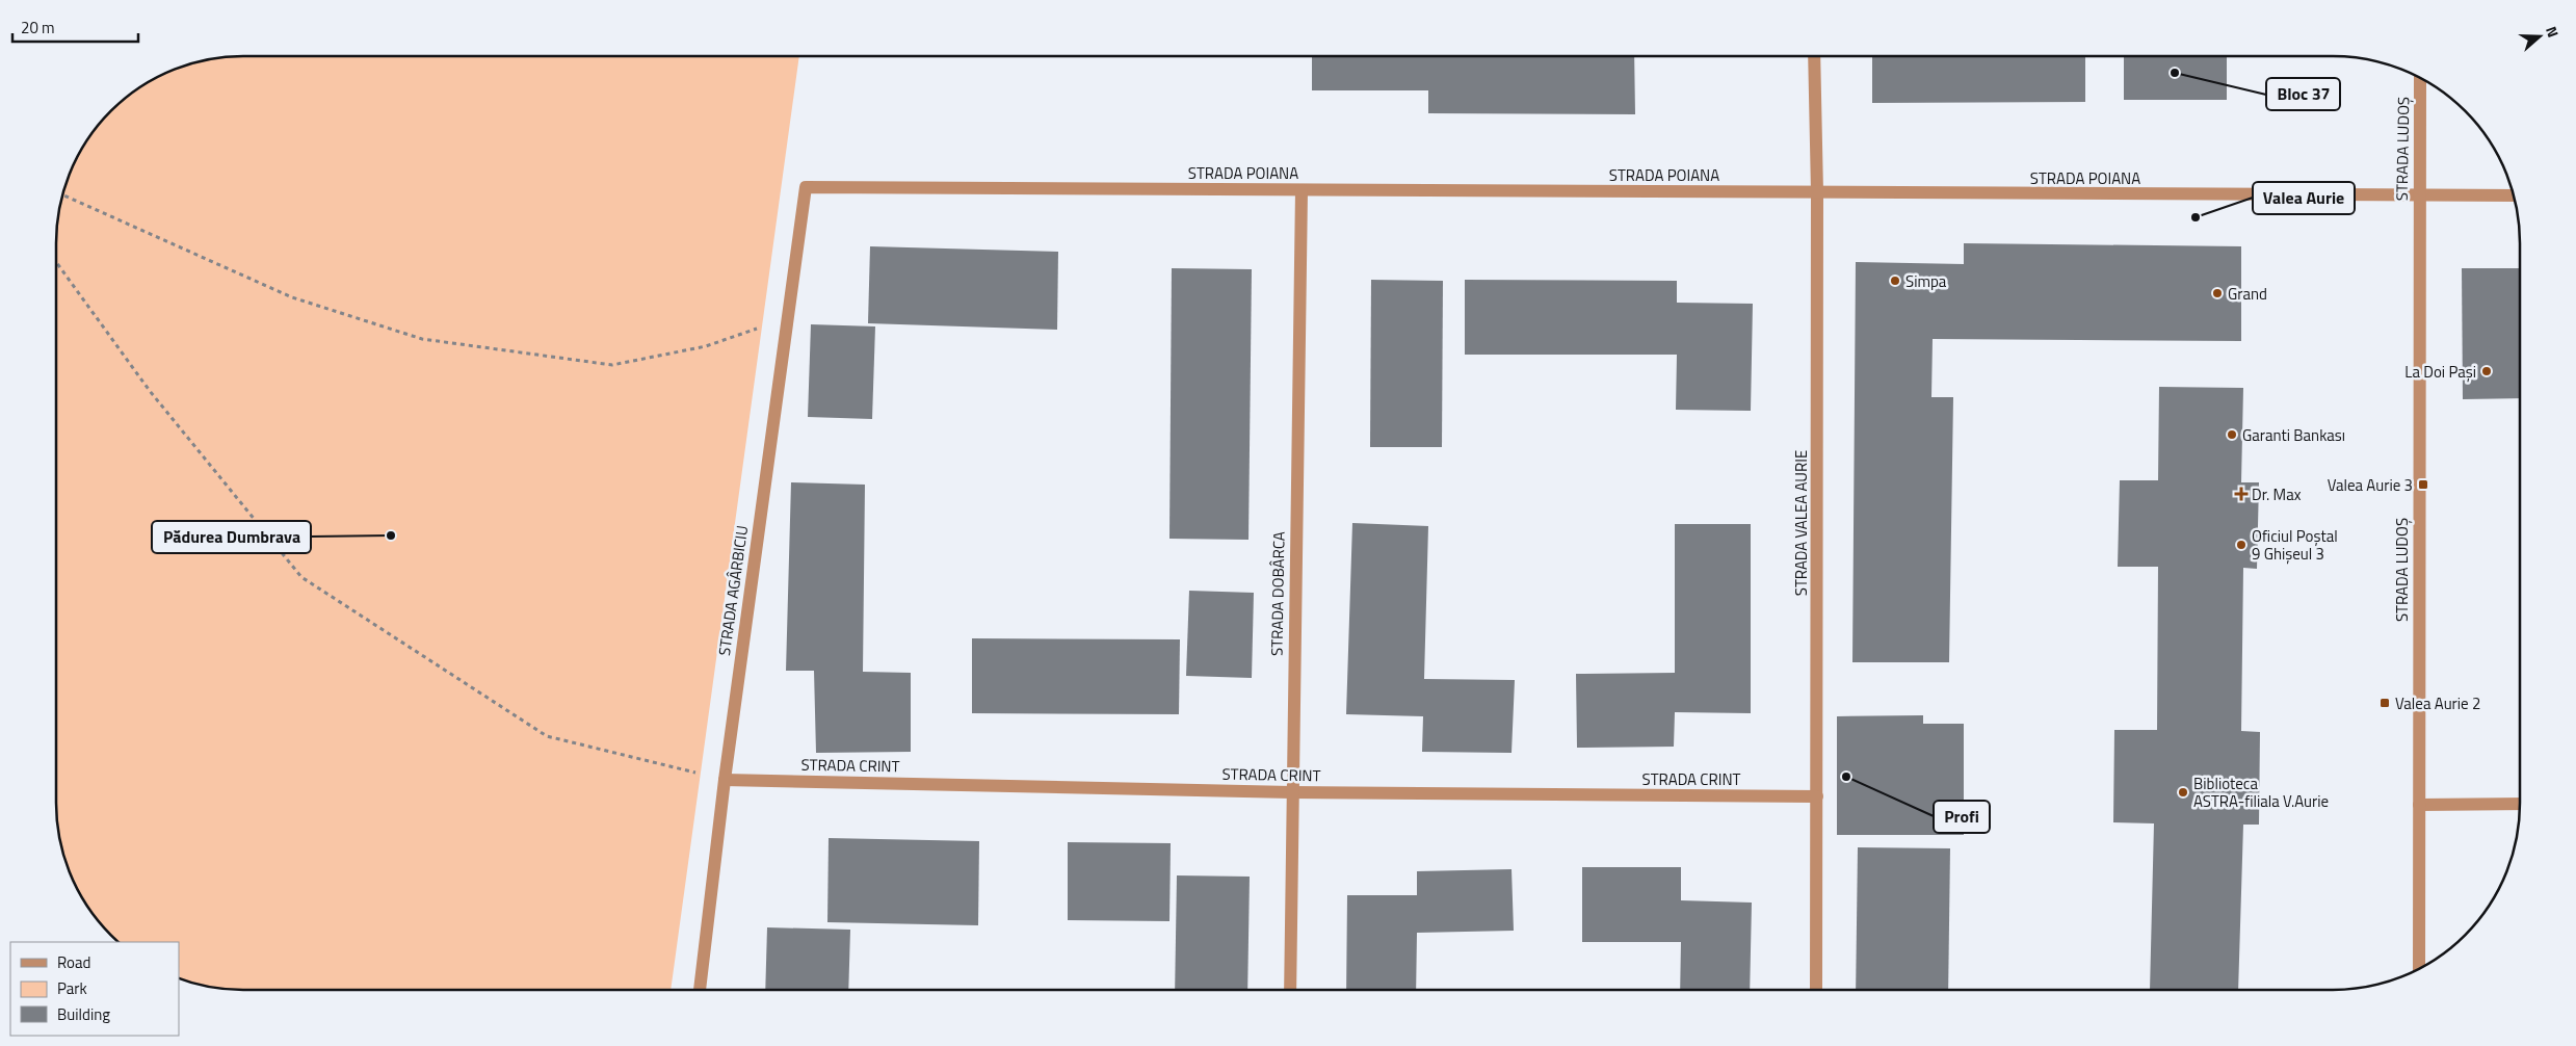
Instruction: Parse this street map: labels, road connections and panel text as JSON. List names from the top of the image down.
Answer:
{
  "streets": {
    "street": [
      "STRADA LUDOȘ",
      "STRADA POIANA",
      "STRADA VALEA AURIE",
      "STRADA AGÂRBICIU",
      "STRADA DOBÂRCA",
      "STRADA CRINT"
    ]
  },
  "crossings": [
    ["STRADA LUDOȘ", "STRADA POIANA"],
    ["STRADA POIANA", "STRADA VALEA AURIE"],
    ["STRADA POIANA", "STRADA AGÂRBICIU"],
    ["STRADA POIANA", "STRADA DOBÂRCA"],
    ["STRADA VALEA AURIE", "STRADA CRINT"],
    ["STRADA AGÂRBICIU", "STRADA CRINT"],
    ["STRADA DOBÂRCA", "STRADA CRINT"]
  ],
  "places": {
    "other": [
      "Bloc 37",
      "Valea Aurie",
      "Simpa",
      "Grand",
      "La Doi Pași",
      "Garanti Bankası",
      "Pădurea Dumbrava",
      "Oficiul Poștal 9 Ghișeul 3",
      "Profi",
      "Biblioteca ASTRA-filiala V.Aurie"
    ],
    "transit": ["Valea Aurie 3", "Valea Aurie 2"],
    "health": ["Dr. Max"]
  },
  "legend": ["Road", "Park", "Building"],
  "scale_bar": "20 m",
  "north": "right"
}
